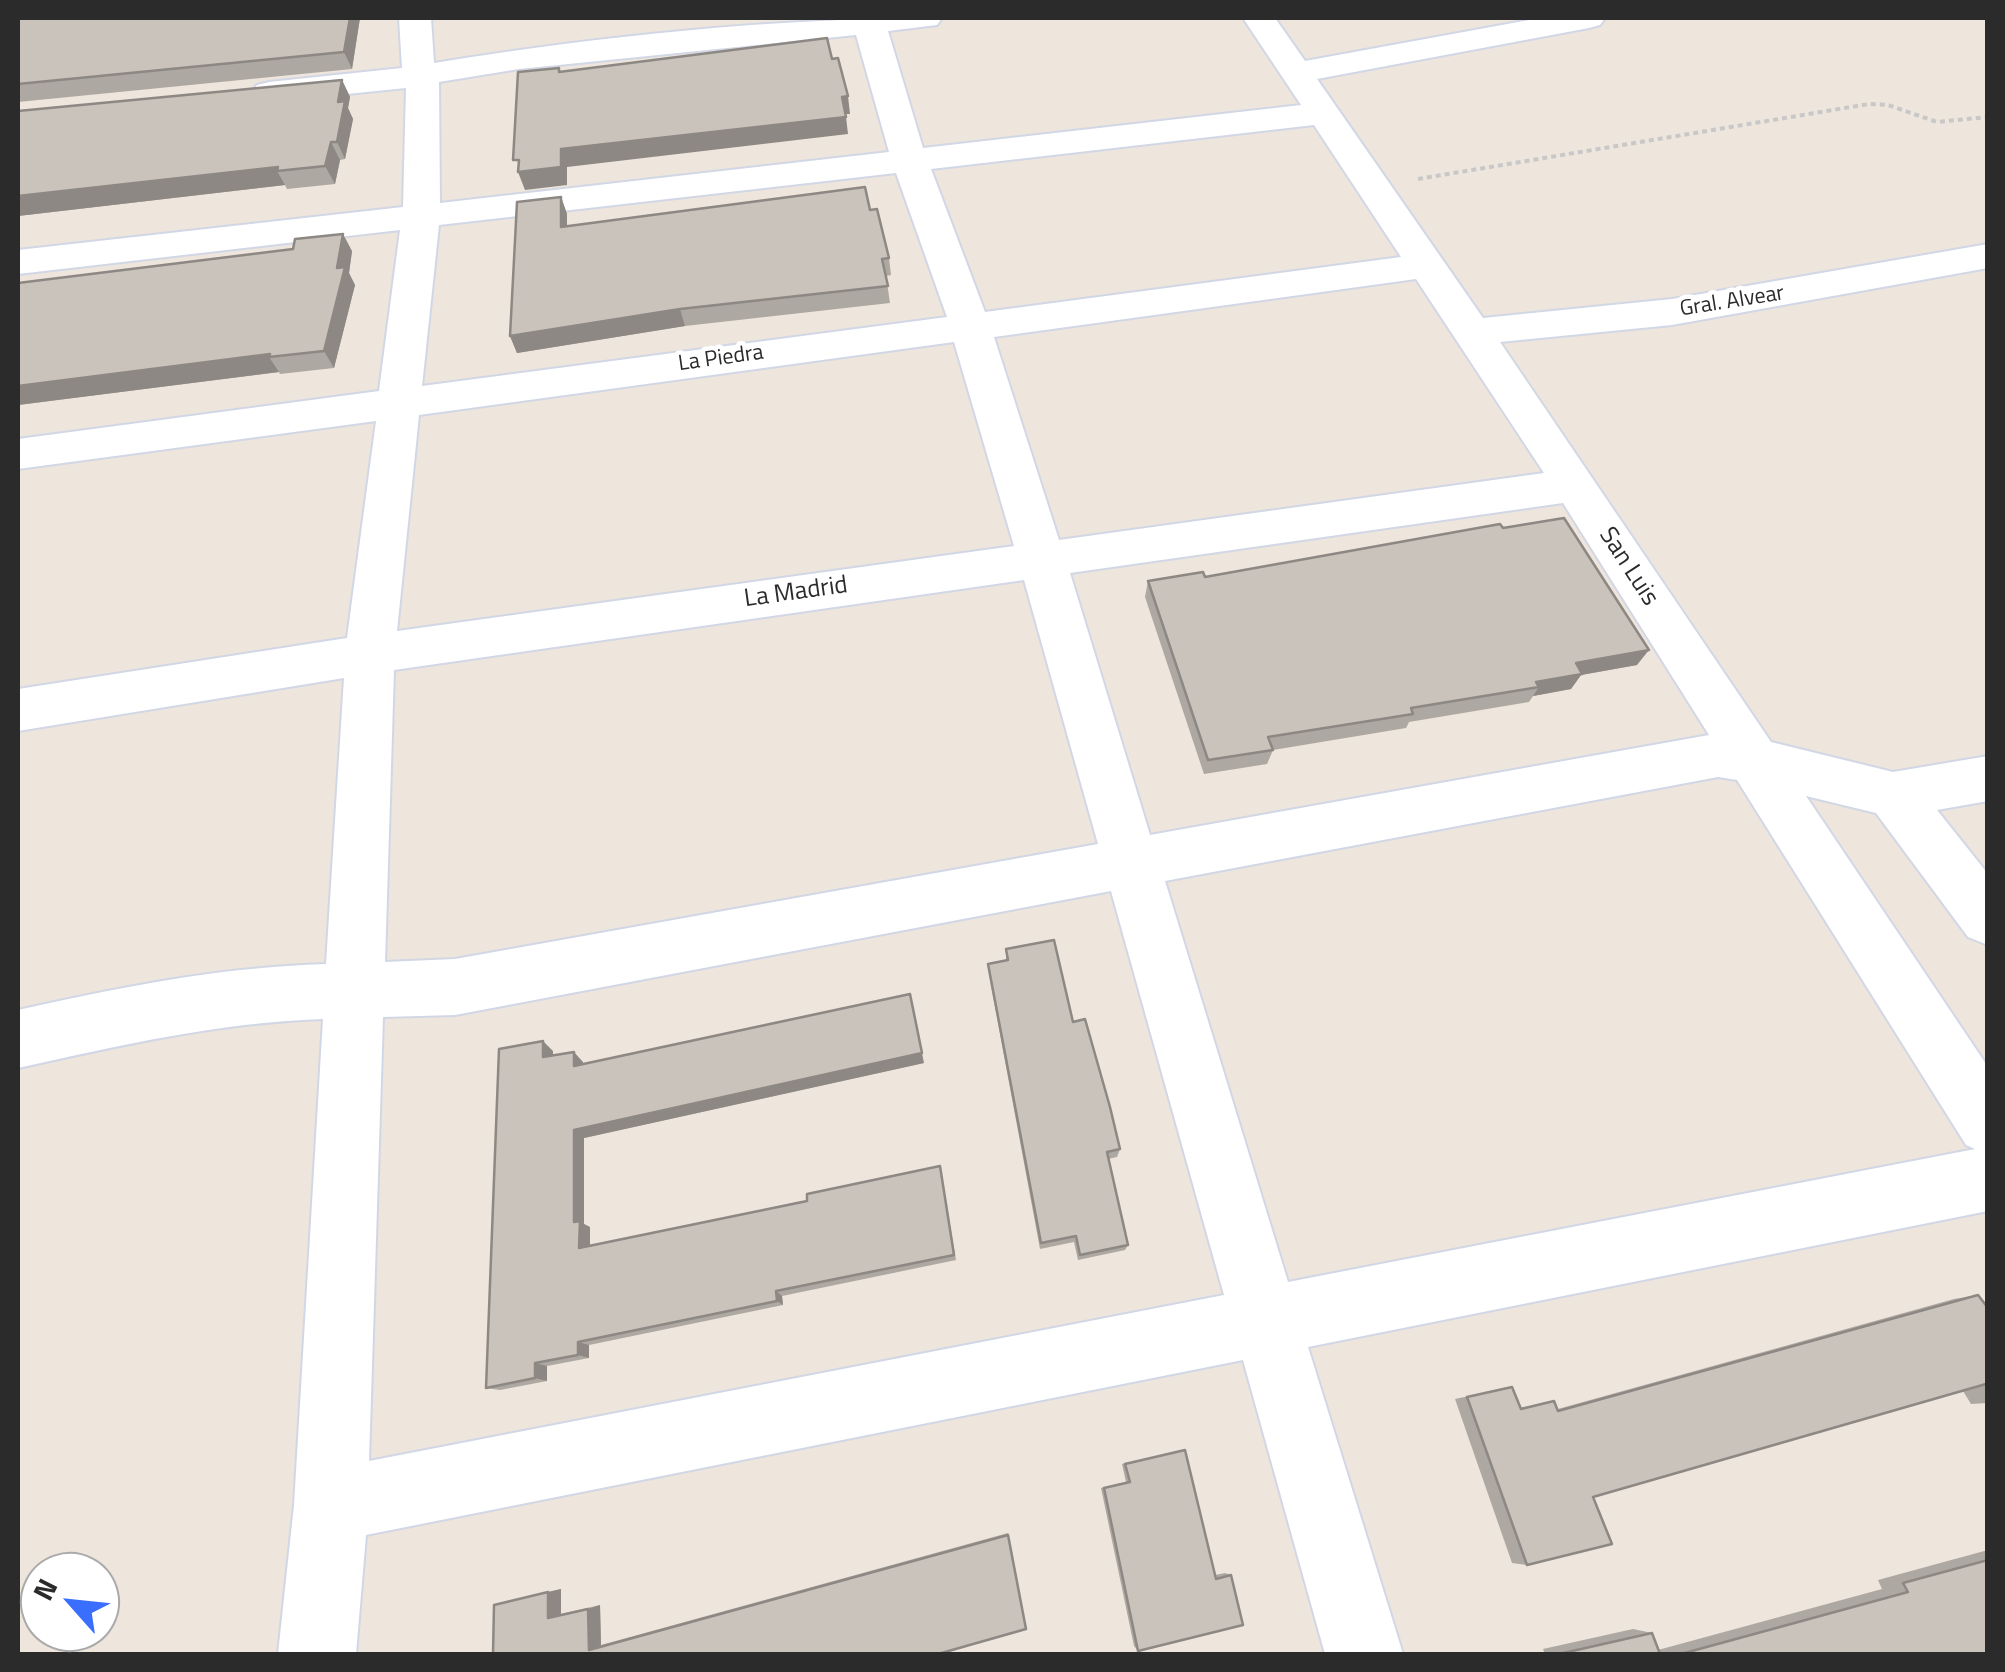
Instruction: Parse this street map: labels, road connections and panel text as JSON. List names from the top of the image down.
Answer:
{
  "streets": {
    "street": [
      "Gral. Alvear",
      "La Piedra",
      "San Luis",
      "La Madrid"
    ]
  },
  "crossings": [
    ["Gral. Alvear", "San Luis"],
    ["La Piedra", "San Luis"],
    ["San Luis", "La Madrid"]
  ],
  "north": "top left"
}
